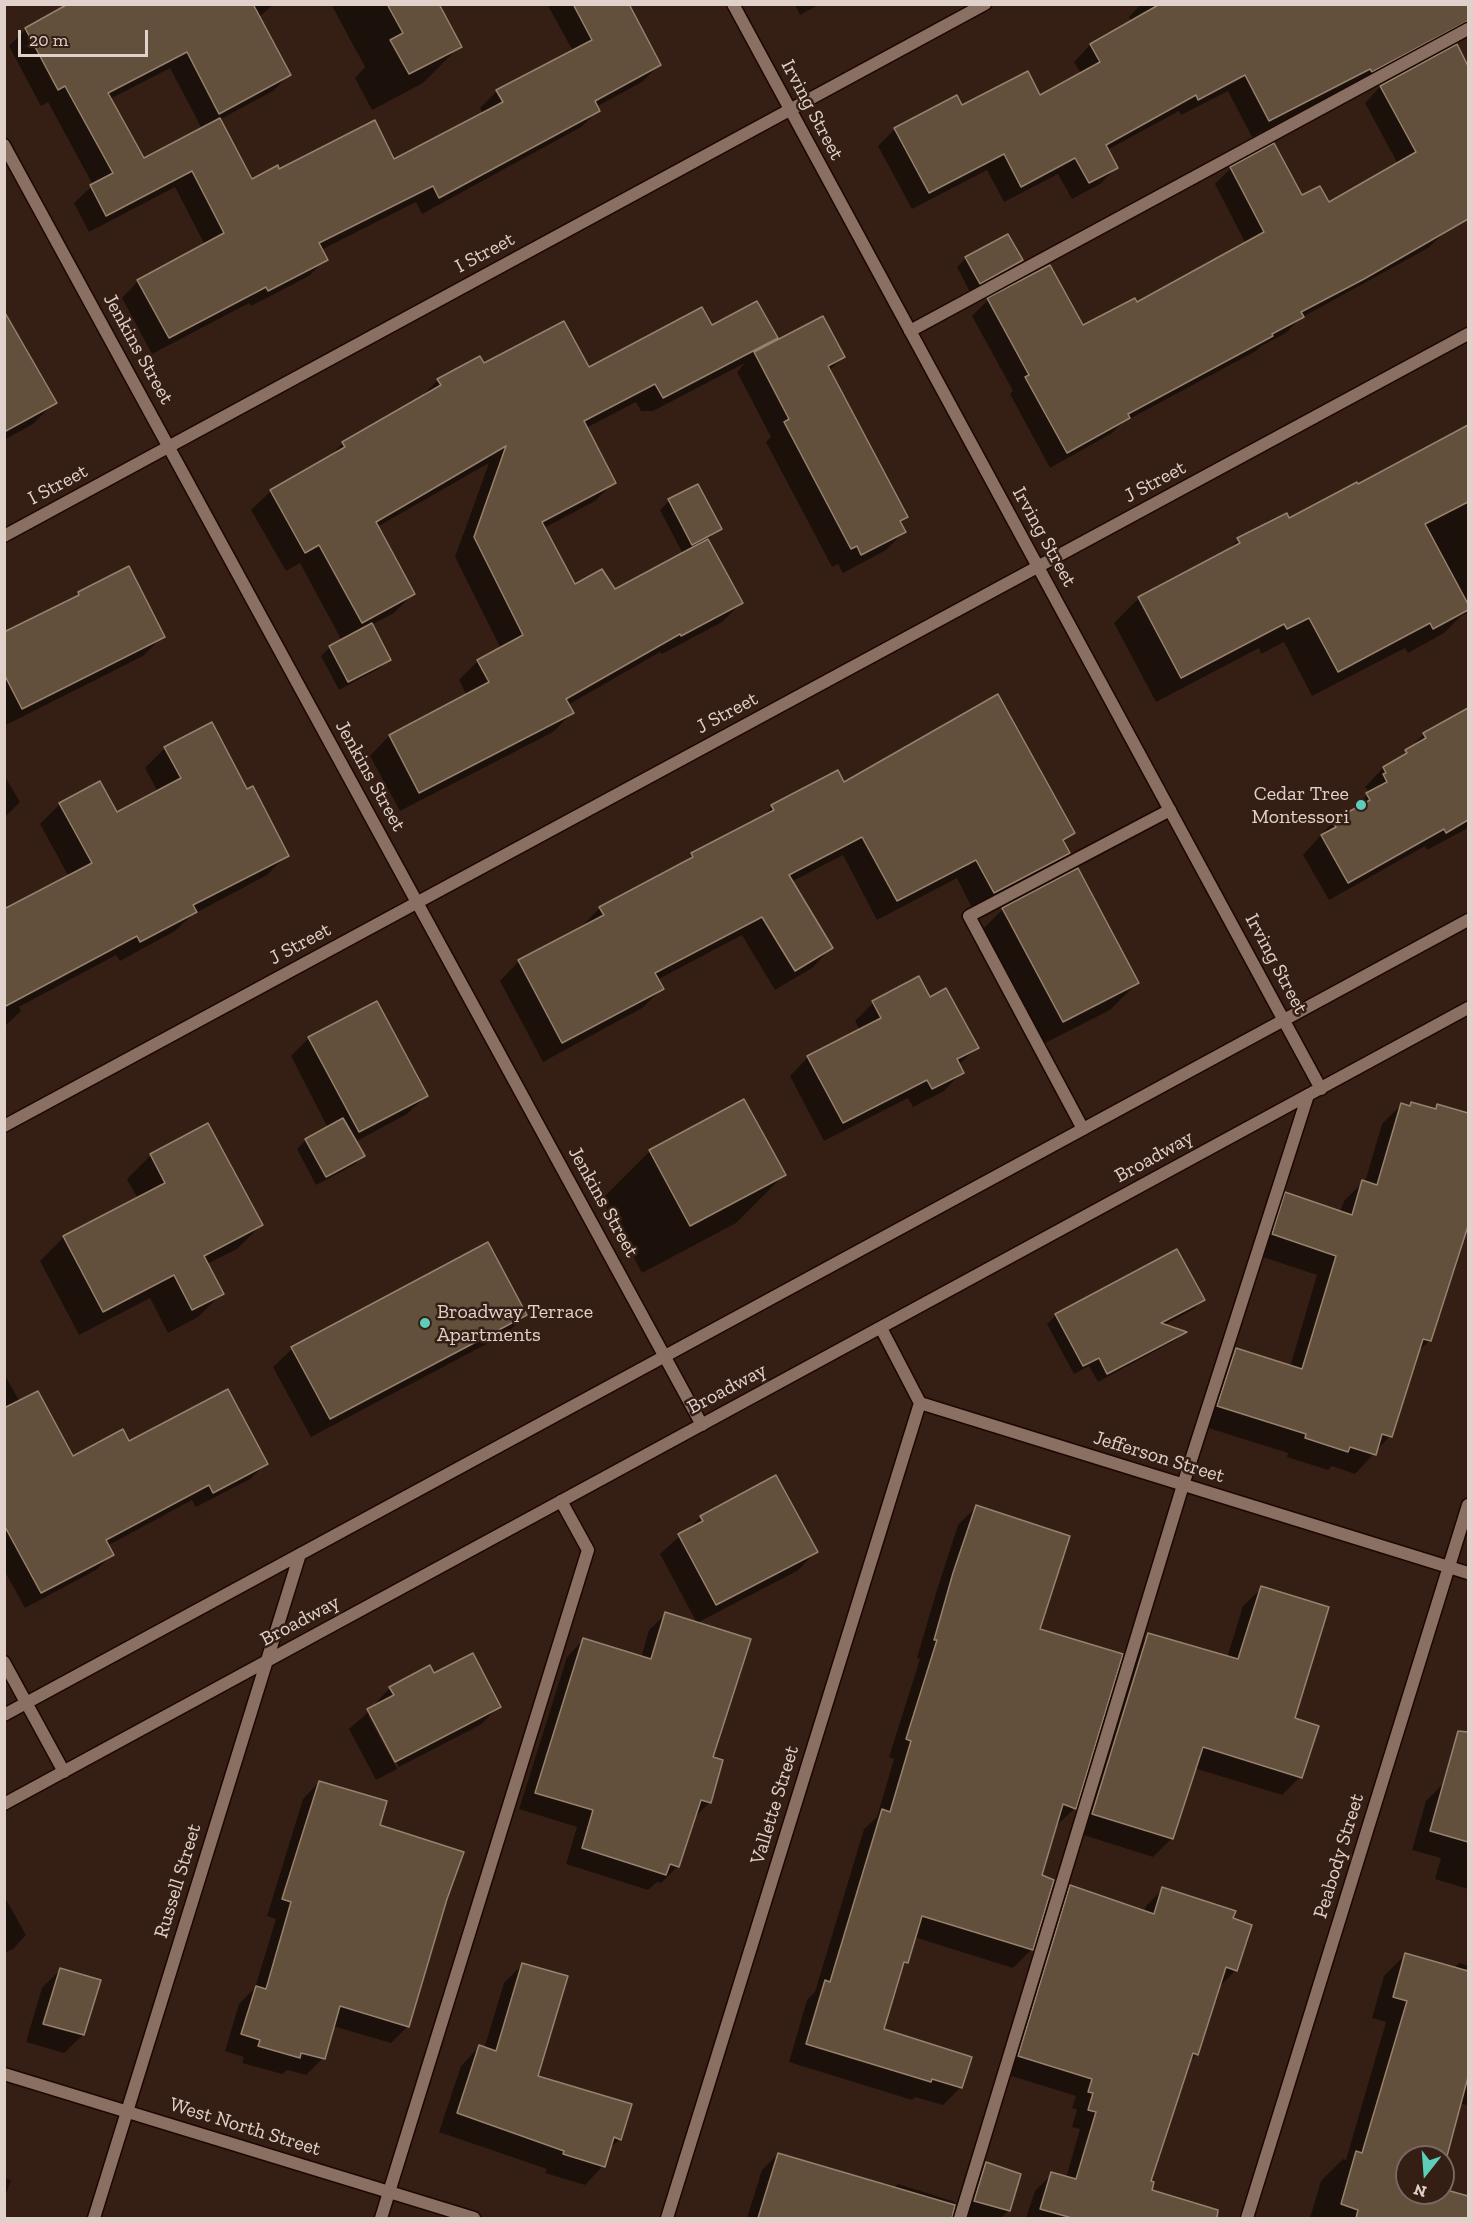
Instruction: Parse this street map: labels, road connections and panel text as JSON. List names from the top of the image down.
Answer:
{
  "streets": {
    "street": [
      "Irving Street",
      "I Street",
      "Jenkins Street",
      "J Street",
      "Broadway",
      "Jefferson Street",
      "Vallette Street",
      "Peabody Street",
      "Russell Street",
      "West North Street"
    ]
  },
  "crossings": [
    ["Irving Street", "I Street"],
    ["Irving Street", "J Street"],
    ["Irving Street", "Broadway"],
    ["I Street", "Jenkins Street"],
    ["Jenkins Street", "J Street"],
    ["Jenkins Street", "Broadway"],
    ["Broadway", "Russell Street"],
    ["Jefferson Street", "Vallette Street"],
    ["Jefferson Street", "Peabody Street"],
    ["Russell Street", "West North Street"]
  ],
  "places": ["Cedar Tree Montessori", "Broadway Terrace Apartments"],
  "scale_bar": "20 m",
  "north": "bottom"
}
